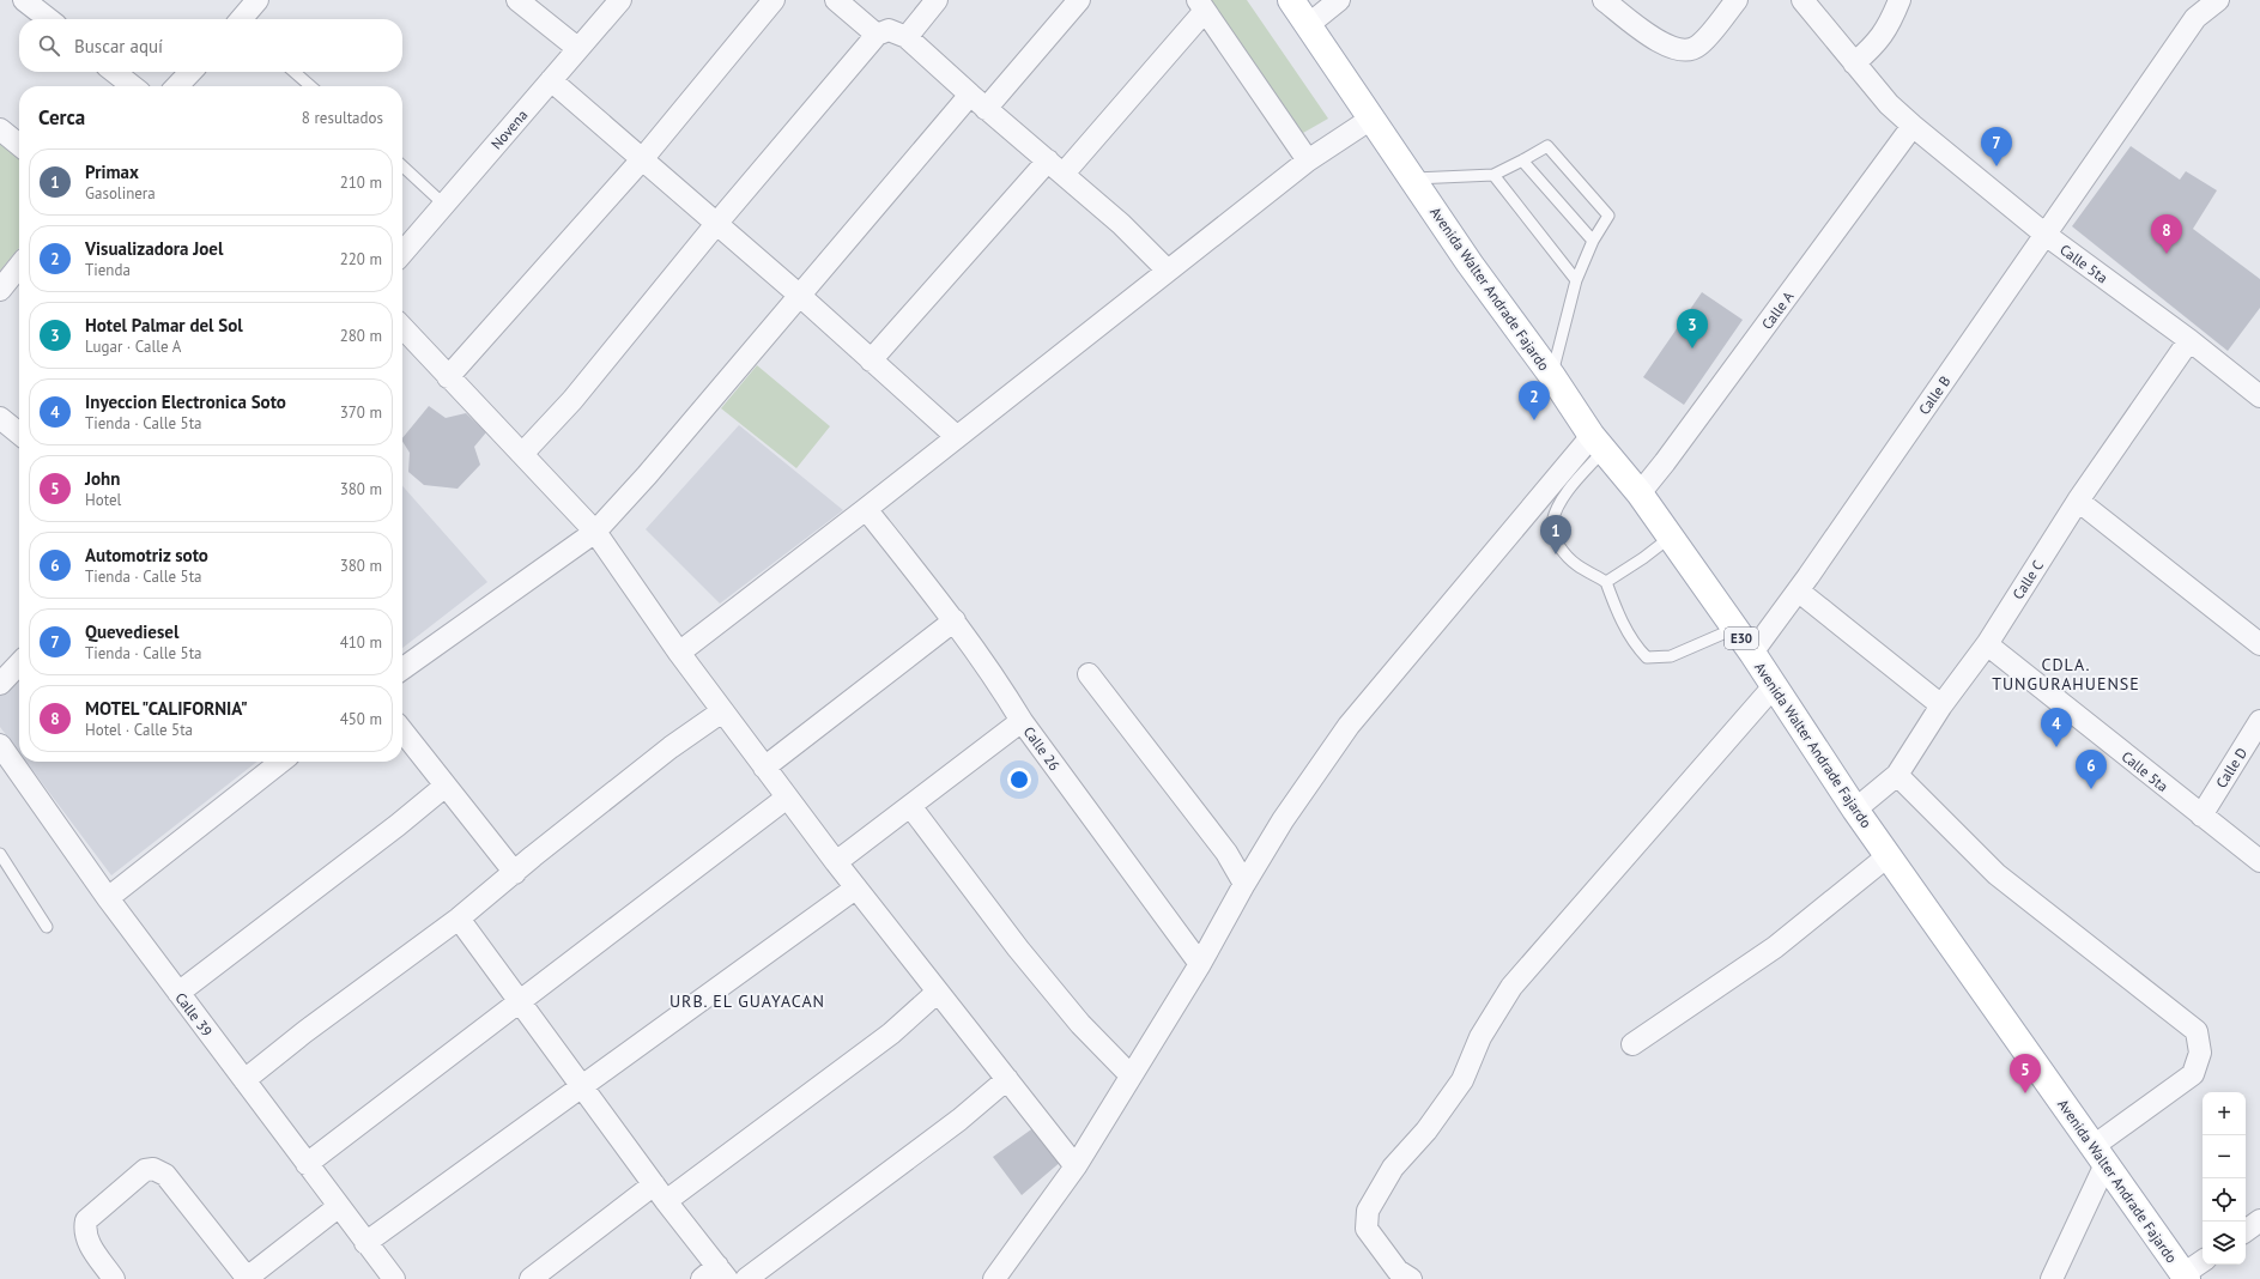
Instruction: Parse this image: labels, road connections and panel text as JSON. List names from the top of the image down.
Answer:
{
  "streets": {
    "main road": ["Avenida Walter Andrade Fajardo", "E30"],
    "street": [
      "Novena",
      "Calle 5ta",
      "Calle A",
      "Calle B",
      "Calle C",
      "Calle 26",
      "Calle D",
      "Calle 39"
    ]
  },
  "crossings": [
    ["Calle 5ta", "Calle A"],
    ["Calle 5ta", "Calle B"],
    ["Calle 5ta", "Calle C"],
    ["Calle 5ta", "Calle D"],
    ["Avenida Walter Andrade Fajardo", "Calle A"],
    ["Avenida Walter Andrade Fajardo", "Calle B"],
    ["Avenida Walter Andrade Fajardo", "Calle C"]
  ],
  "districts": ["CDLA. TUNGURAHUENSE", "URB. EL GUAYACAN"],
  "page": {
    "search": "Buscar aquí",
    "heading": ["Cerca", "8 resultados"],
    "pins": [
      "7",
      "8",
      "3",
      "2",
      "1",
      "4",
      "6",
      "5"
    ],
    "list": [
      {
        "mark": "1",
        "name": "Primax",
        "note": "Gasolinera",
        "value": "210 m"
      },
      {
        "mark": "2",
        "name": "Visualizadora Joel",
        "note": "Tienda",
        "value": "220 m"
      },
      {
        "mark": "3",
        "name": "Hotel Palmar del Sol",
        "note": "Lugar · Calle A",
        "value": "280 m"
      },
      {
        "mark": "4",
        "name": "Inyeccion Electronica Soto",
        "note": "Tienda · Calle 5ta",
        "value": "370 m"
      },
      {
        "mark": "5",
        "name": "John",
        "note": "Hotel",
        "value": "380 m"
      },
      {
        "mark": "6",
        "name": "Automotriz soto",
        "note": "Tienda · Calle 5ta",
        "value": "380 m"
      },
      {
        "mark": "7",
        "name": "Quevediesel",
        "note": "Tienda · Calle 5ta",
        "value": "410 m"
      },
      {
        "mark": "8",
        "name": "MOTEL \"CALIFORNIA\"",
        "note": "Hotel · Calle 5ta",
        "value": "450 m"
      }
    ],
    "map_buttons": ["+", "−"]
  }
}
